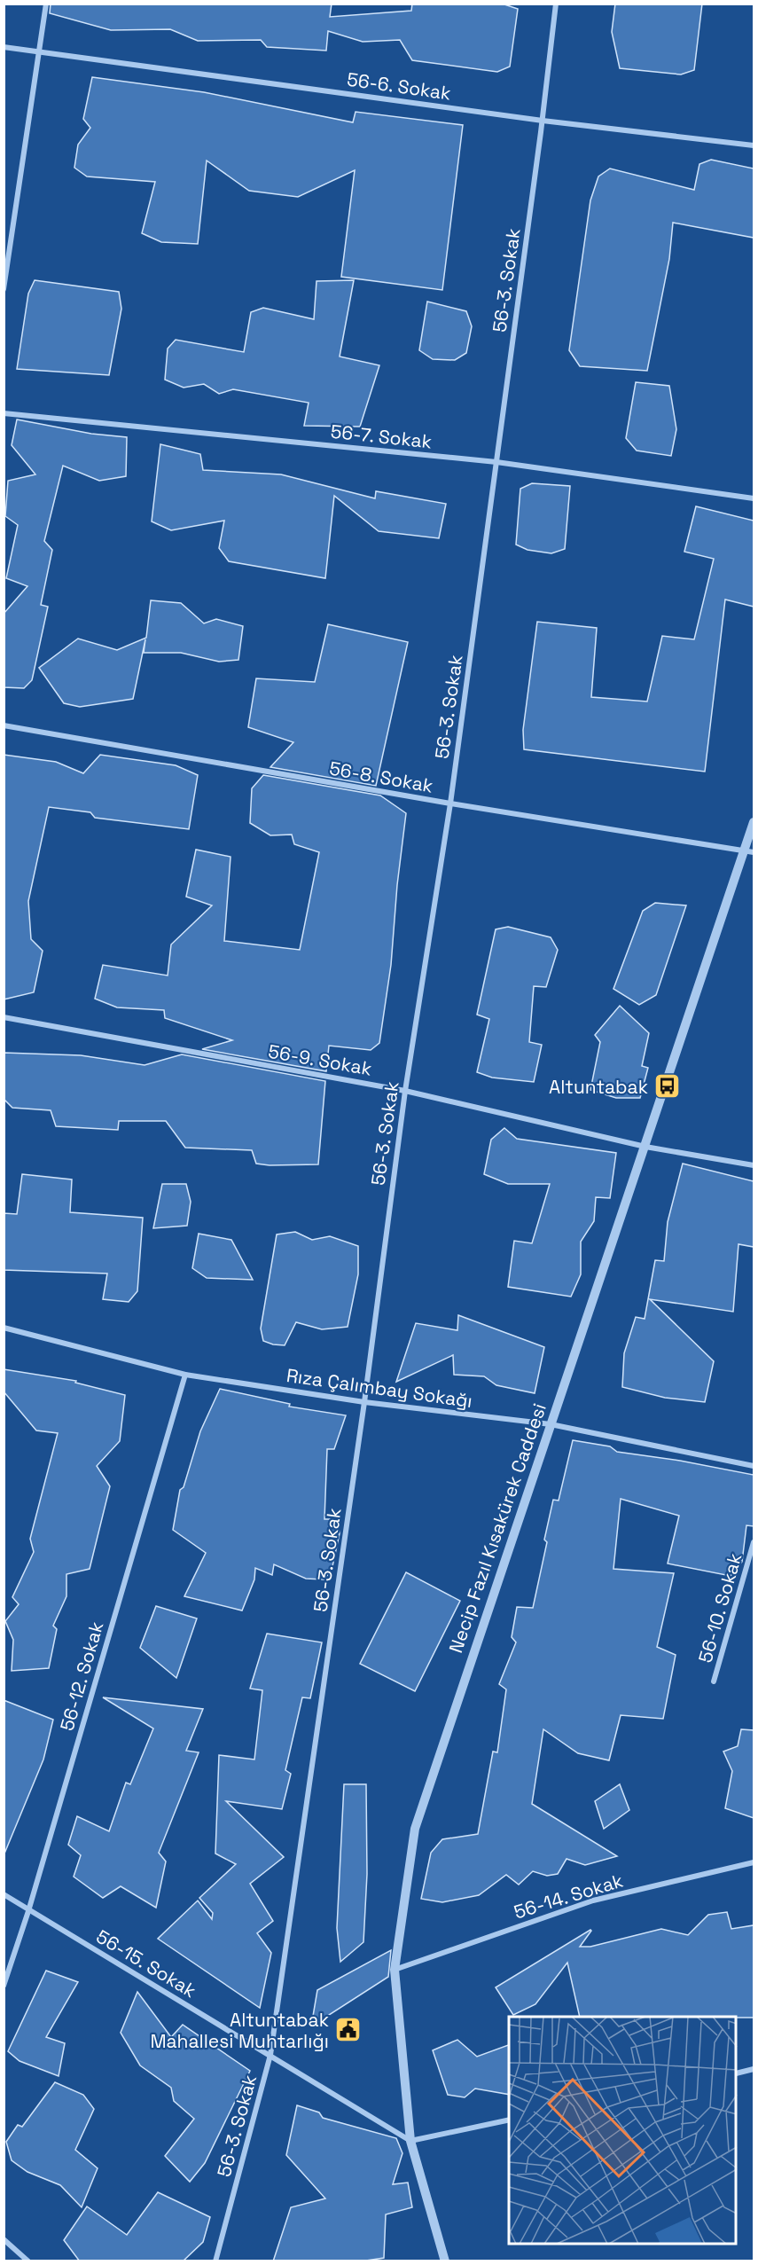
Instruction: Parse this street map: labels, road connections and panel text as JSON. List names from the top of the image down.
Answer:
{
  "streets": {
    "street": [
      "56-6. Sokak",
      "56-3. Sokak",
      "56-7. Sokak",
      "56-8. Sokak",
      "56-9. Sokak",
      "Rıza Çalımbay Sokağı",
      "Necip Fazıl Kısakürek Caddesi",
      "56-10. Sokak",
      "56-12. Sokak",
      "56-14. Sokak",
      "56-15. Sokak"
    ]
  },
  "crossings": [
    ["56-6. Sokak", "56-3. Sokak"],
    ["56-3. Sokak", "56-7. Sokak"],
    ["56-3. Sokak", "56-8. Sokak"],
    ["56-3. Sokak", "56-9. Sokak"],
    ["56-3. Sokak", "Rıza Çalımbay Sokağı"],
    ["56-3. Sokak", "56-15. Sokak"],
    ["56-8. Sokak", "Necip Fazıl Kısakürek Caddesi"],
    ["56-9. Sokak", "Necip Fazıl Kısakürek Caddesi"],
    ["Rıza Çalımbay Sokağı", "Necip Fazıl Kısakürek Caddesi"],
    ["Rıza Çalımbay Sokağı", "56-12. Sokak"],
    ["Necip Fazıl Kısakürek Caddesi", "56-14. Sokak"],
    ["Necip Fazıl Kısakürek Caddesi", "56-15. Sokak"],
    ["56-12. Sokak", "56-15. Sokak"]
  ],
  "places": {
    "bus stop": ["Altuntabak"],
    "public building": ["Altuntabak Mahallesi Muhtarlığı"]
  }
}
